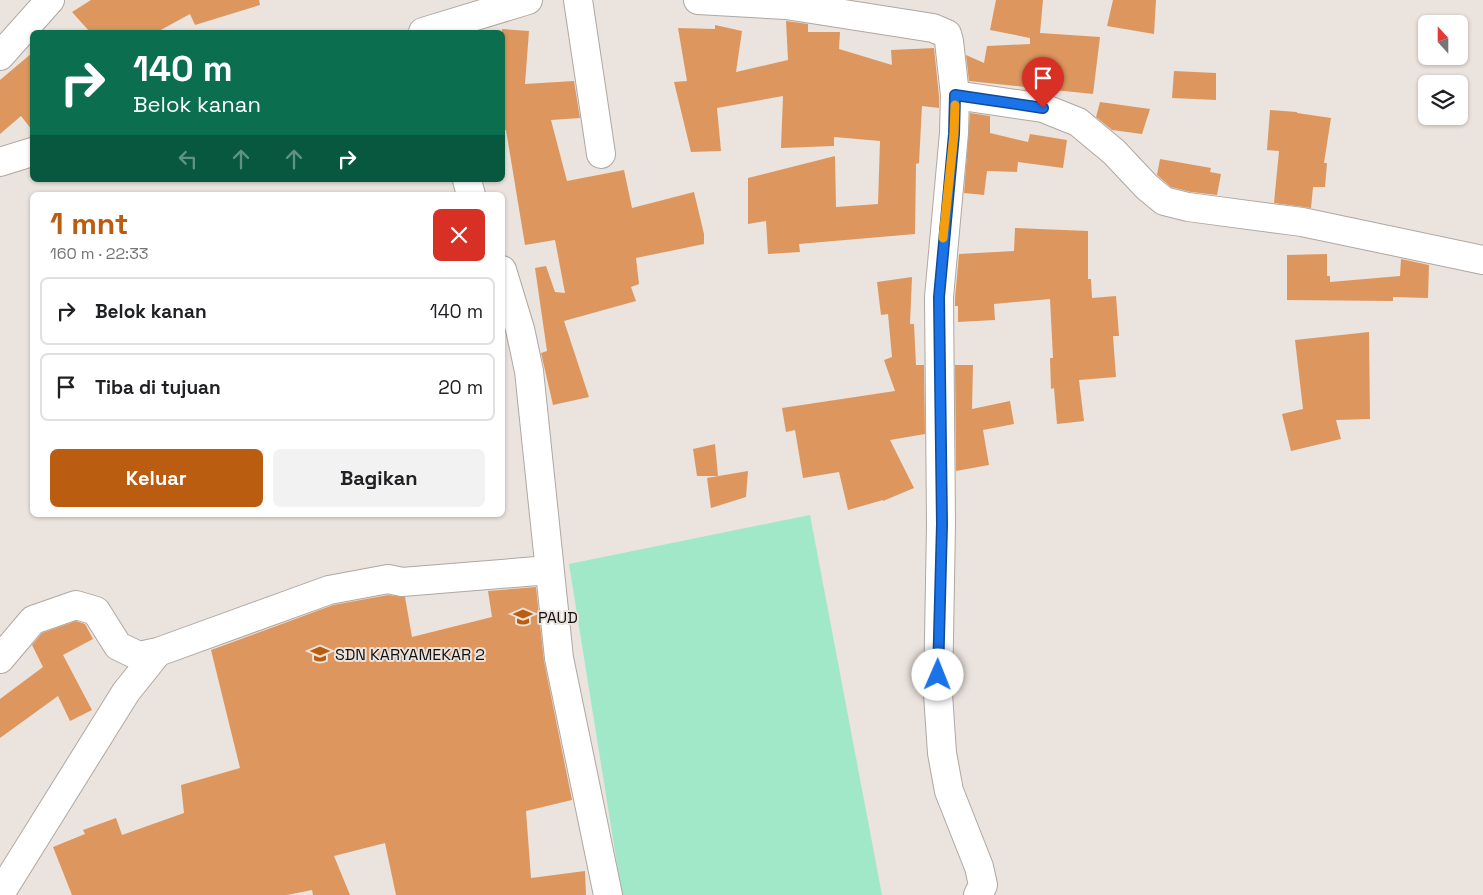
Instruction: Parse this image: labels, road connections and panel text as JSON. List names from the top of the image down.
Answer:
{
  "places": {
    "school or university": ["PAUD", "SDN KARYAMEKAR 2"]
  },
  "north": "top",
  "page": {
    "turn": ["140 m", "Belok kanan"],
    "heading": ["1 mnt", "160 m · 22:33"],
    "list": [
      {
        "name": "Belok kanan",
        "value": "140 m"
      },
      {
        "name": "Tiba di tujuan",
        "value": "20 m"
      }
    ],
    "buttons": ["Keluar", "Bagikan"]
  }
}
